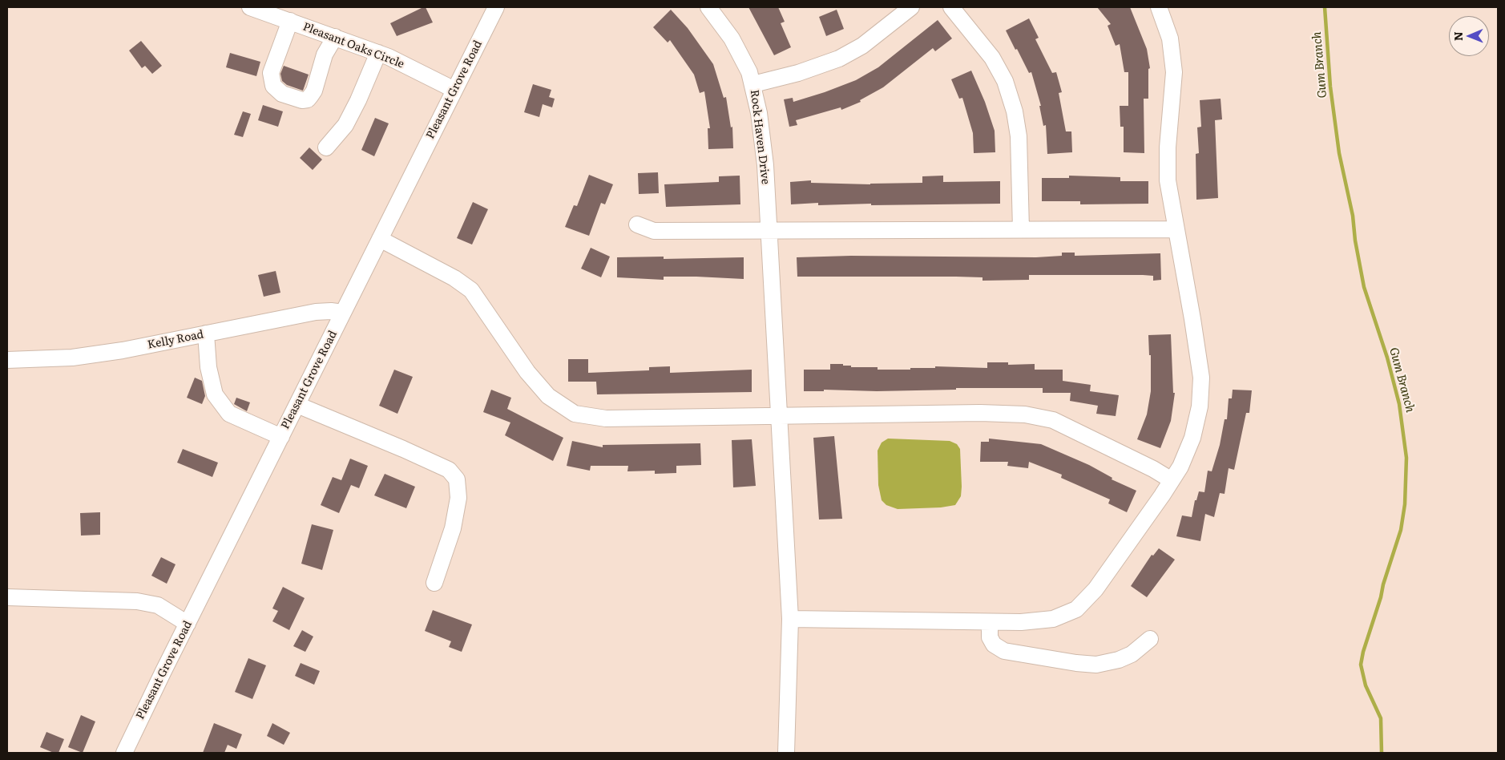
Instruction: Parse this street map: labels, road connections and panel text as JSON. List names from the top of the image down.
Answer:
{
  "streets": {
    "street": [
      "Pleasant Oaks Circle",
      "Pleasant Grove Road",
      "Rock Haven Drive",
      "Kelly Road"
    ]
  },
  "crossings": [
    ["Pleasant Oaks Circle", "Pleasant Grove Road"],
    ["Pleasant Grove Road", "Kelly Road"]
  ],
  "water": ["Gum Branch"],
  "north": "left"
}
